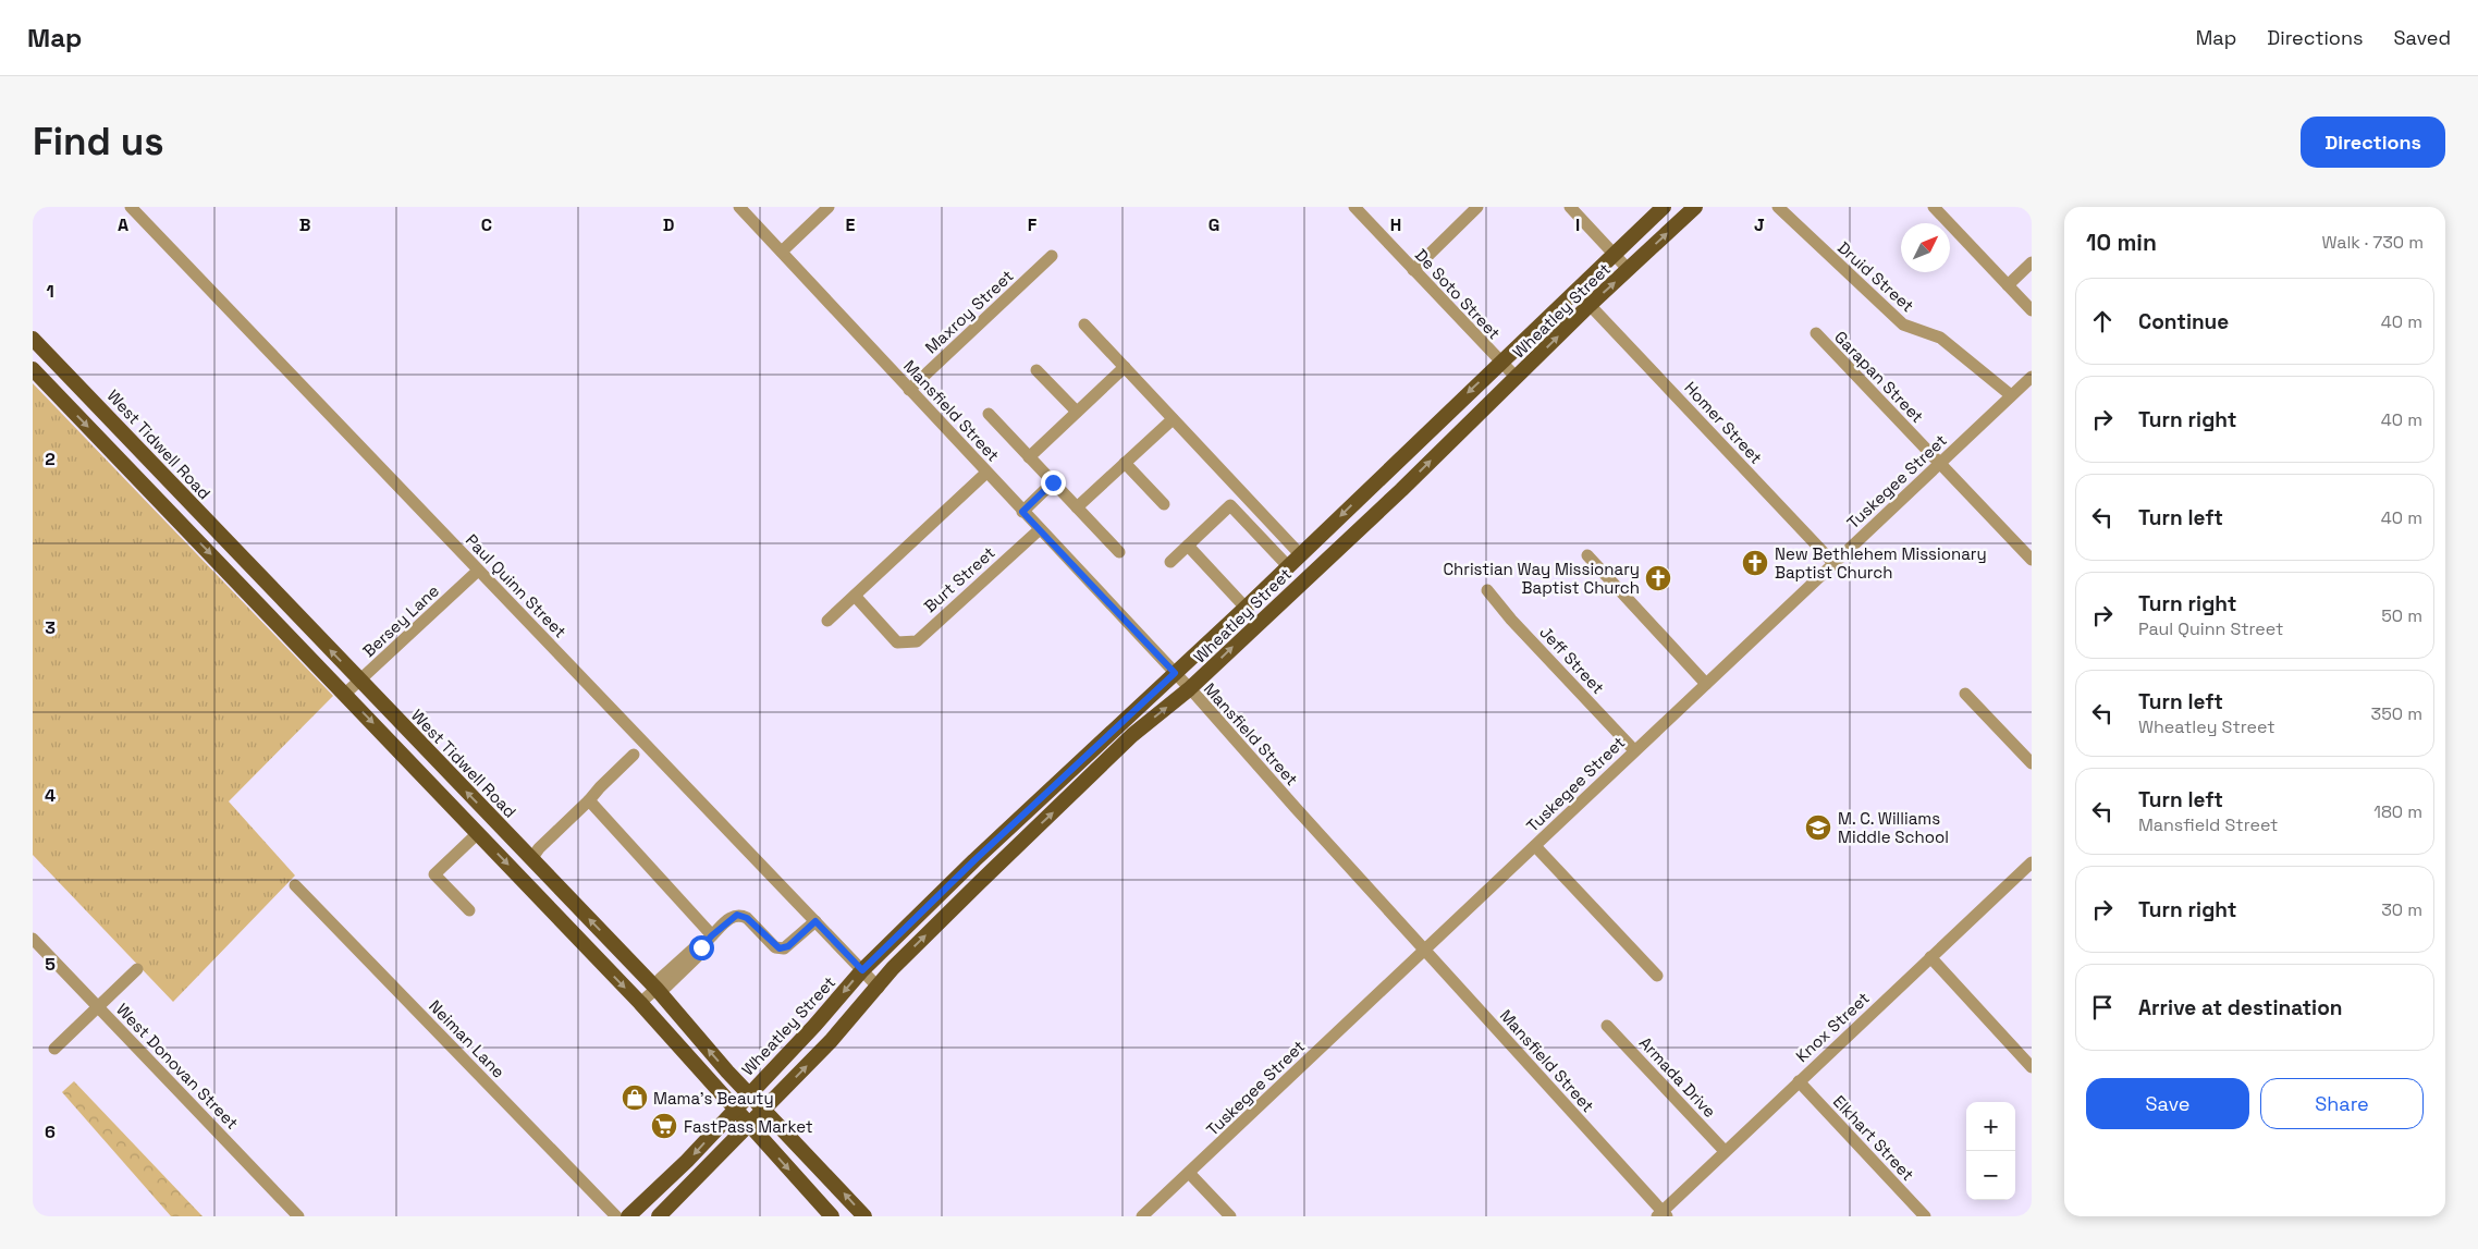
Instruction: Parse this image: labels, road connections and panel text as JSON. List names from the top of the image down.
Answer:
{
  "streets": {
    "main road": ["Wheatley Street", "West Tidwell Road"],
    "street": [
      "Druid Street",
      "De Soto Street",
      "Maxroy Street",
      "Garapan Street",
      "Mansfield Street",
      "Homer Street",
      "Tuskegee Street",
      "Burt Street",
      "Paul Quinn Street",
      "Bersey Lane",
      "Jeff Street",
      "Knox Street",
      "Neiman Lane",
      "West Donovan Street",
      "Armada Drive",
      "Elkhart Street"
    ]
  },
  "crossings": [
    ["Druid Street", "Tuskegee Street"],
    ["De Soto Street", "Wheatley Street"],
    ["Wheatley Street", "Mansfield Street"],
    ["Wheatley Street", "Homer Street"],
    ["Wheatley Street", "West Tidwell Road"],
    ["Wheatley Street", "Paul Quinn Street"],
    ["Maxroy Street", "Mansfield Street"],
    ["Garapan Street", "Tuskegee Street"],
    ["Mansfield Street", "Tuskegee Street"],
    ["Mansfield Street", "Burt Street"],
    ["Mansfield Street", "Knox Street"],
    ["Homer Street", "Tuskegee Street"],
    ["West Tidwell Road", "Bersey Lane"],
    ["Tuskegee Street", "Jeff Street"],
    ["Paul Quinn Street", "Bersey Lane"],
    ["Knox Street", "Armada Drive"],
    ["Knox Street", "Elkhart Street"]
  ],
  "places": {
    "church": ["New Bethlehem Missionary Baptist Church", "Christian Way Missionary Baptist Church"],
    "school or university": ["M. C. Williams Middle School"],
    "shop": ["Mama's Beauty"],
    "supermarket": ["FastPass Market"]
  },
  "north": "top right",
  "page": {
    "header": "Map",
    "nav": ["Map", "Directions", "Saved"],
    "buttons": [
      "Directions",
      ["Save", "Share"]
    ],
    "title": "Find us",
    "heading": ["10 min", "Walk · 730 m"],
    "list": [
      ["Continue", "40 m"],
      ["Turn right", "40 m"],
      ["Turn left", "40 m"],
      ["Turn right", "Paul Quinn Street", "50 m"],
      ["Turn left", "Wheatley Street", "350 m"],
      ["Turn left", "Mansfield Street", "180 m"],
      ["Turn right", "30 m"],
      "Arrive at destination"
    ],
    "map_buttons": ["+", "−"]
  },
  "grid": {
    "columns": [
      "A",
      "B",
      "C",
      "D",
      "E",
      "F",
      "G",
      "H",
      "I",
      "J"
    ],
    "rows": [
      "1",
      "2",
      "3",
      "4",
      "5",
      "6"
    ]
  }
}
